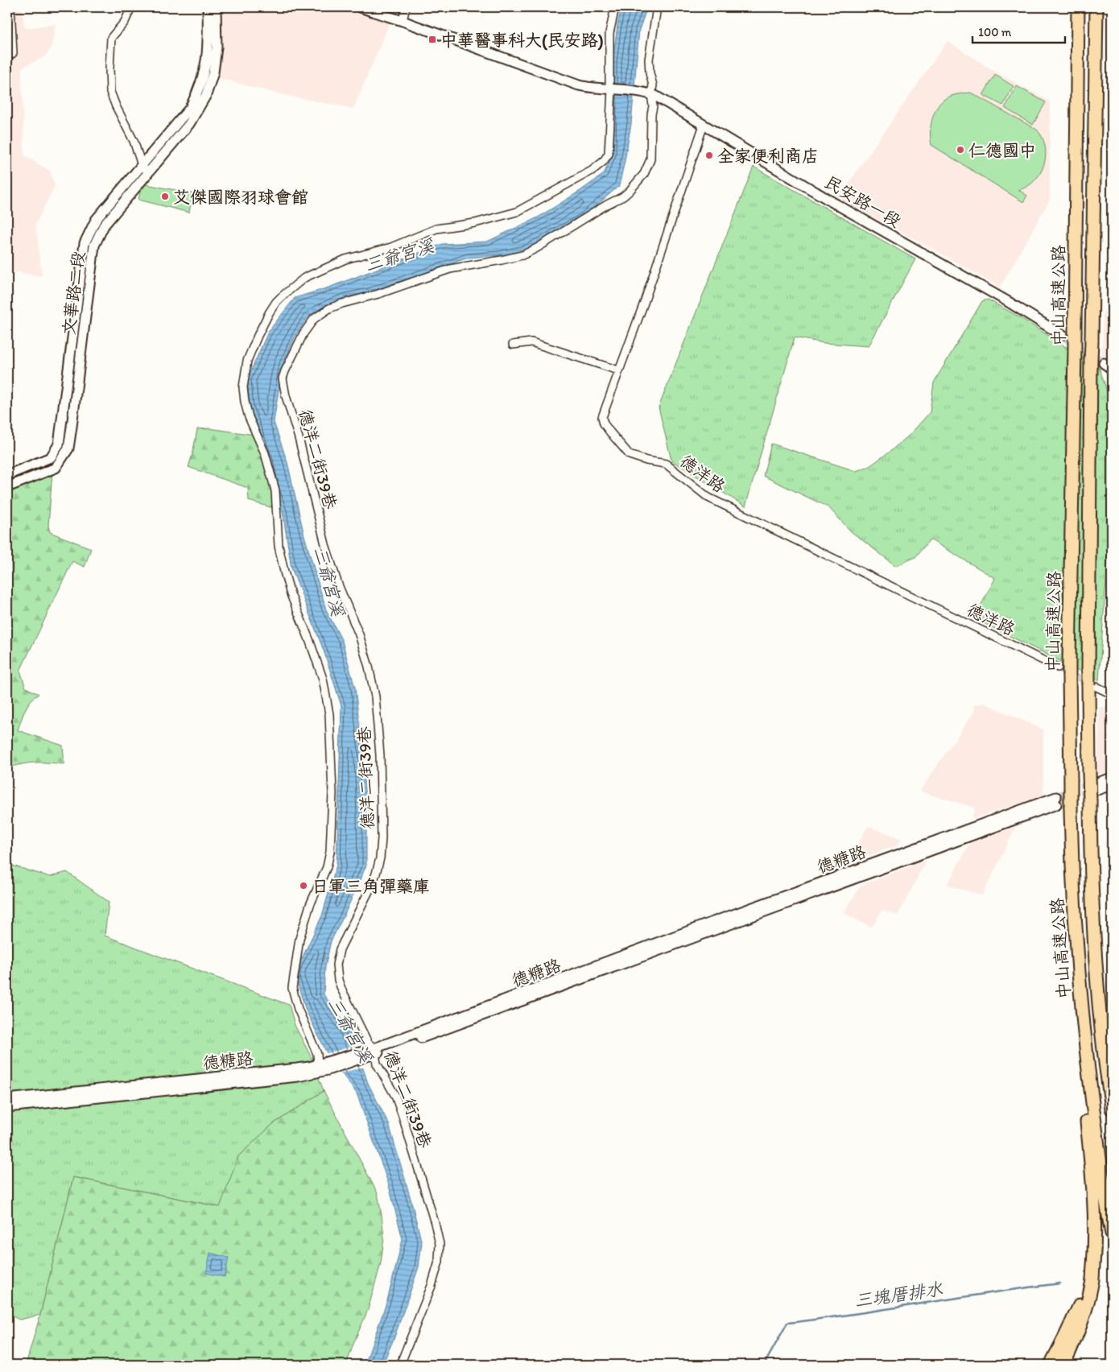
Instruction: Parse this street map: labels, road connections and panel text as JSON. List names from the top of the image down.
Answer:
{
  "streets": {
    "highway": ["中山高速公路"],
    "street": [
      "民安路一段",
      "文華路二段",
      "德洋二街39巷",
      "德洋路",
      "德糖路"
    ]
  },
  "crossings": [
    ["民安路一段", "德洋二街39巷"],
    ["民安路一段", "德洋路"],
    ["德洋二街39巷", "德糖路"]
  ],
  "water": ["三爺宮溪", "三塊厝排水"],
  "places": {
    "transit": ["中華醫事科大(民安路)"],
    "other": [
      "仁德國中",
      "全家便利商店",
      "艾傑國際羽球會館",
      "日軍三角彈藥庫"
    ]
  },
  "scale_bar": "100 m"
}
